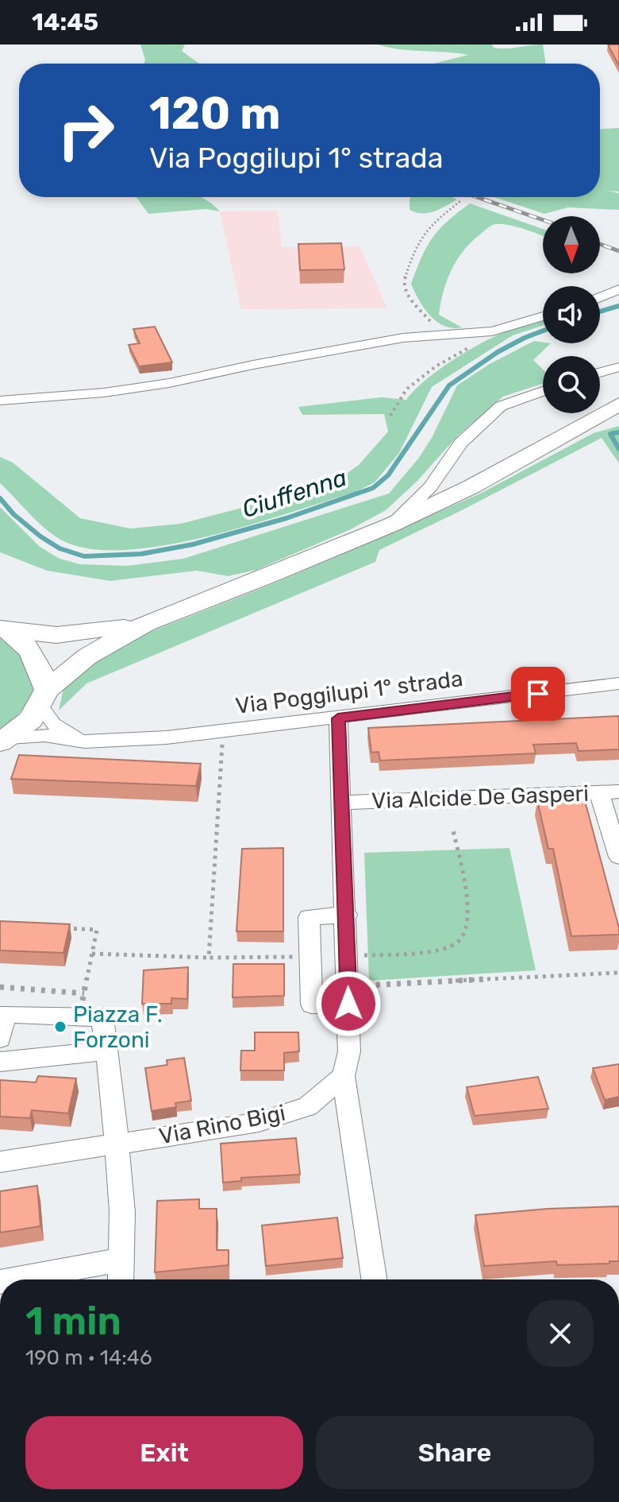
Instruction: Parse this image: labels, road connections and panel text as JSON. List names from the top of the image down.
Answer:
{
  "streets": {
    "street": ["Via Poggilupi 1° strada", "Via Alcide De Gasperi", "Via Rino Bigi"]
  },
  "water": ["Ciuffenna"],
  "places": ["Piazza F. Forzoni"],
  "north": "bottom",
  "page": {
    "status": "14:45",
    "turn": ["120 m", "Via Poggilupi 1° strada"],
    "heading": ["1 min", "190 m · 14:46"],
    "buttons": ["Exit", "Share"]
  }
}
